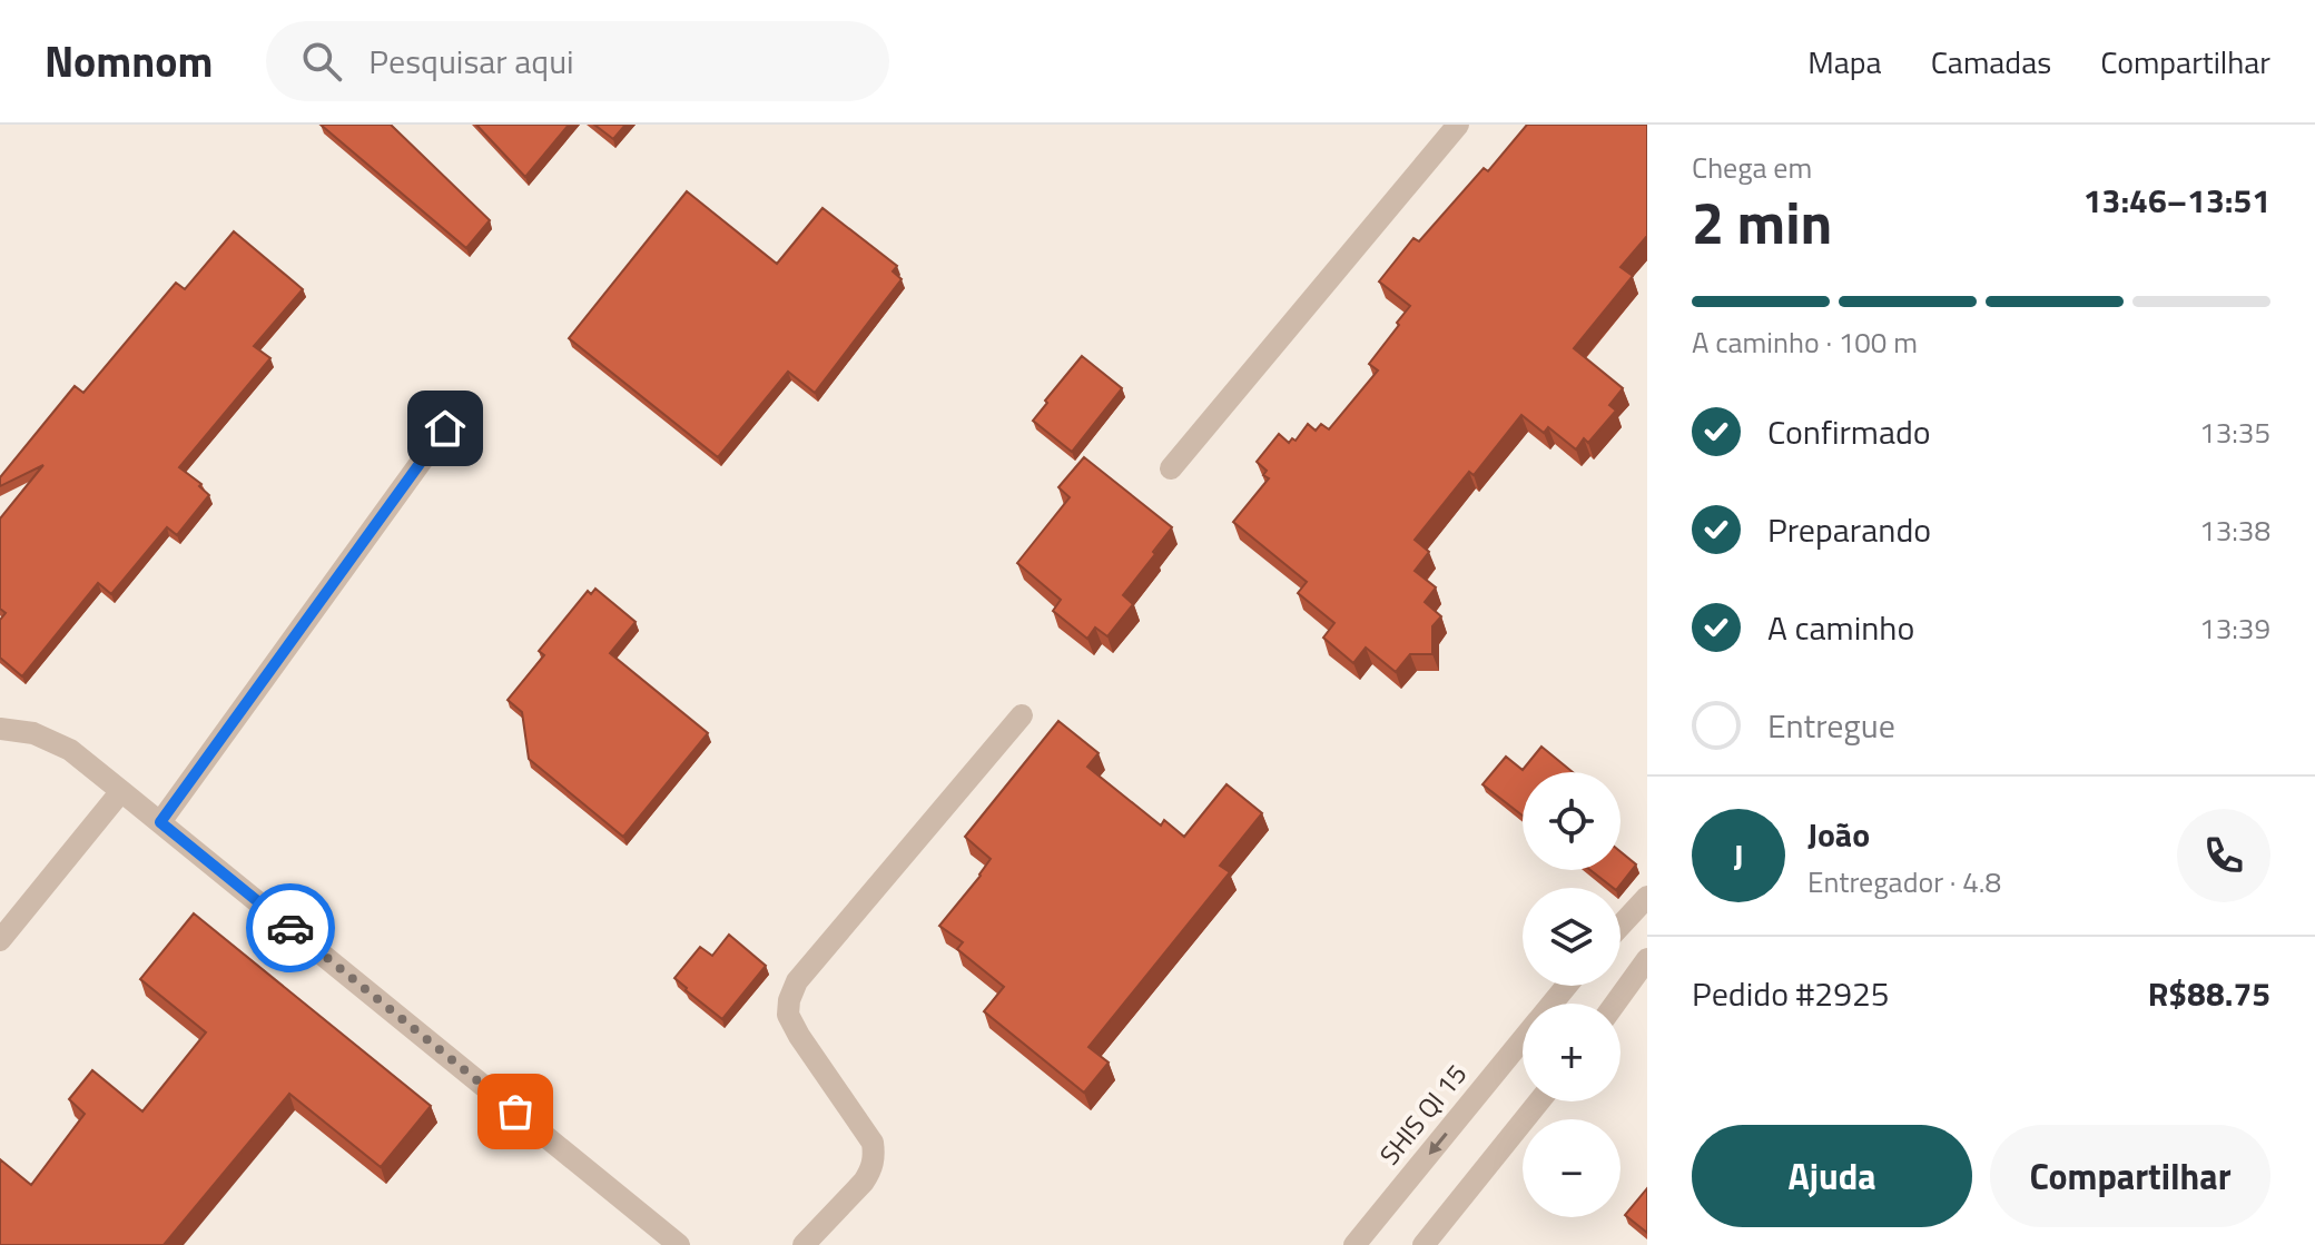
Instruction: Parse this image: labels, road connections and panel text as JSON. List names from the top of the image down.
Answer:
{
  "streets": {
    "street": ["SHIS QI 15"]
  },
  "page": {
    "header": "Nomnom",
    "search": "Pesquisar aqui",
    "nav": ["Mapa", "Camadas", "Compartilhar"],
    "heading": ["2 min", "Chega em", "13:46–13:51"],
    "panel": [
      "João",
      "Entregador · 4.8",
      "Pedido #2925",
      "R$88.75"
    ],
    "bar": "A caminho · 100 m",
    "list": [
      ["Confirmado", "13:35"],
      ["Preparando", "13:38"],
      ["A caminho", "13:39"],
      "Entregue"
    ],
    "map_buttons": ["+", "−"],
    "round": "J",
    "buttons": ["Ajuda", "Compartilhar"]
  }
}
